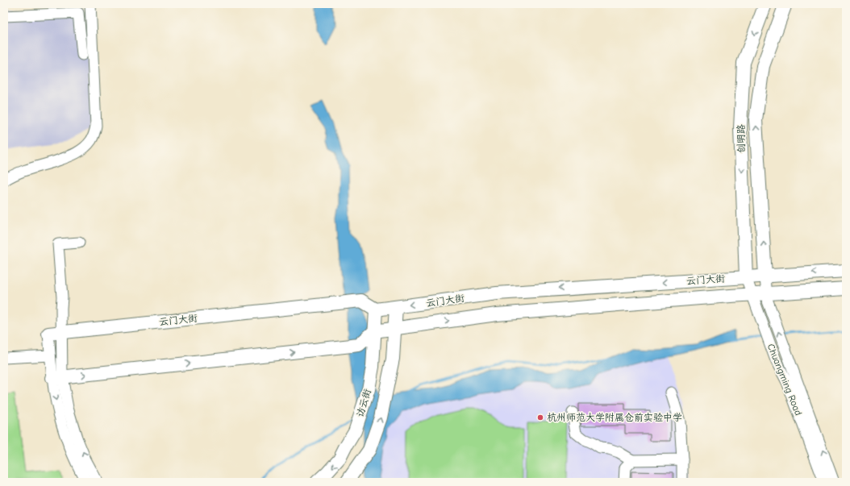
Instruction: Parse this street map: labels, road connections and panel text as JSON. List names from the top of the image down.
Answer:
{
  "streets": {
    "main road": ["创明路", "云门大街", "访云街"],
    "street": ["Chuangming Road"]
  },
  "crossings": [
    ["创明路", "云门大街"],
    ["创明路", "Chuangming Road"],
    ["云门大街", "Chuangming Road"],
    ["云门大街", "访云街"]
  ],
  "places": ["杭州师范大学附属仓前实验中学"]
}
